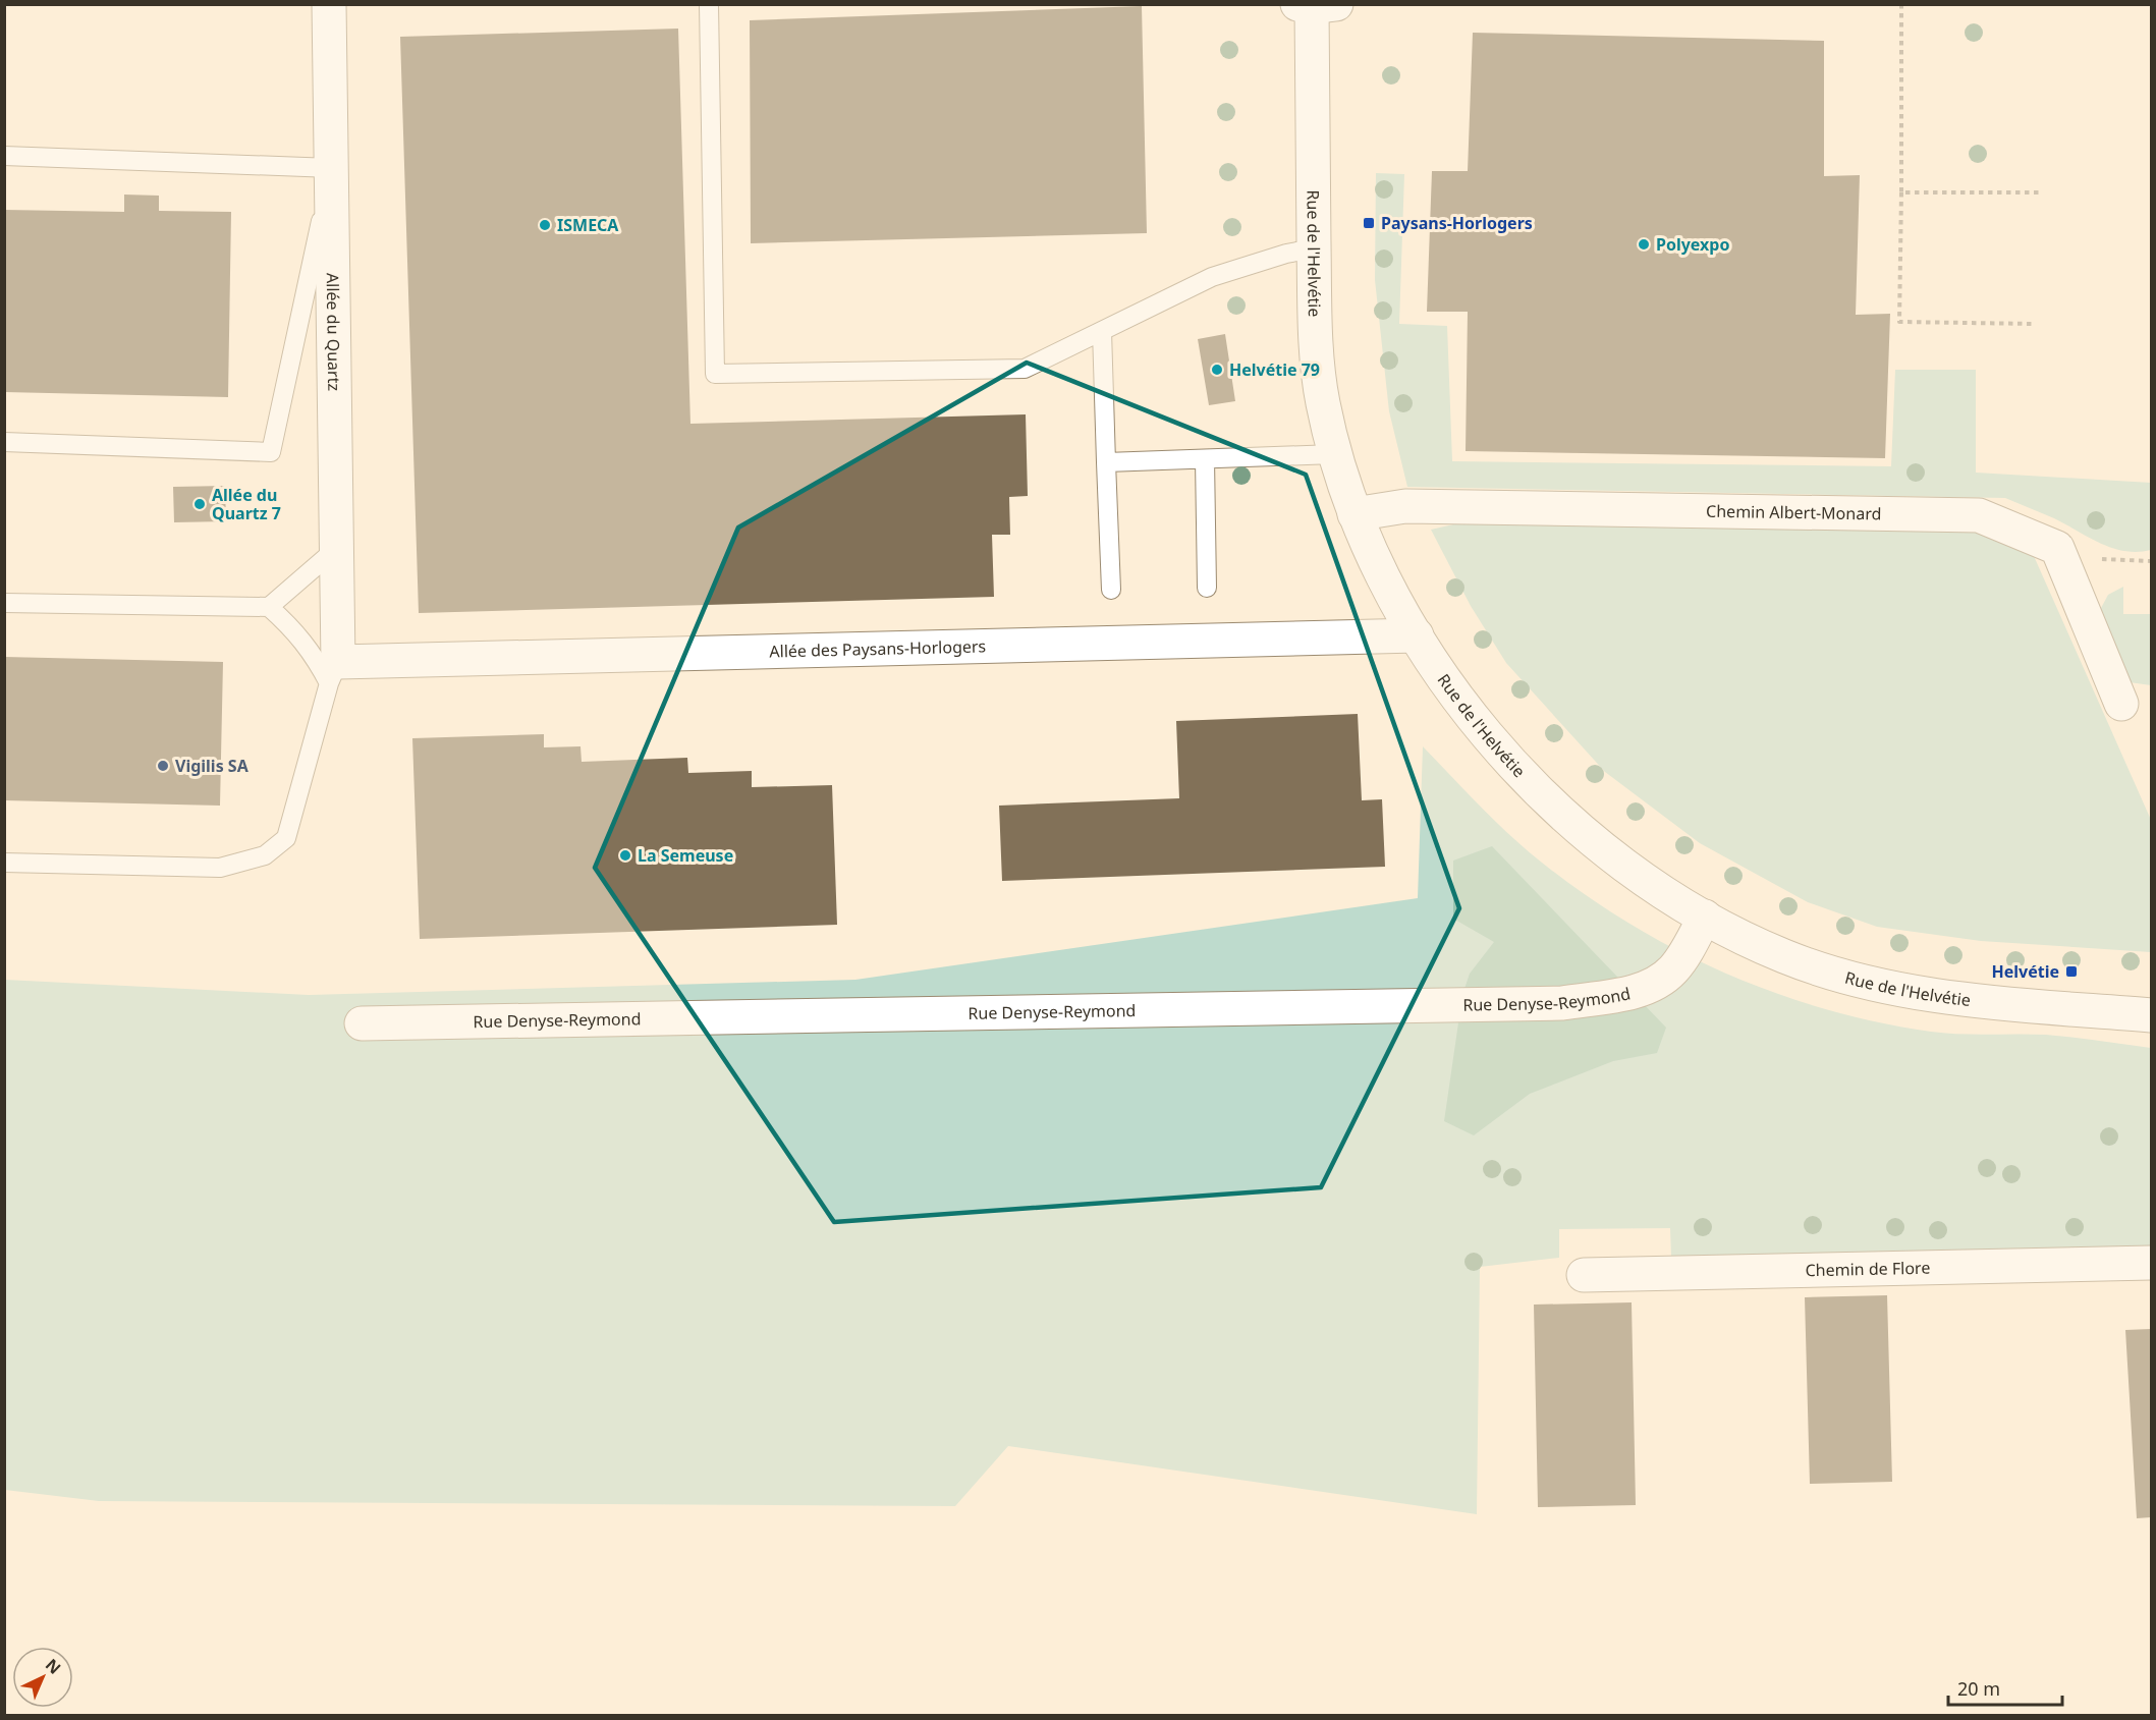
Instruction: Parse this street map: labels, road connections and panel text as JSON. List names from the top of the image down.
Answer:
{
  "streets": {
    "street": [
      "Rue de l'Helvétie",
      "Allée du Quartz",
      "Chemin Albert-Monard",
      "Allée des Paysans-Horlogers",
      "Rue Denyse-Reymond",
      "Chemin de Flore"
    ]
  },
  "crossings": [
    ["Rue de l'Helvétie", "Chemin Albert-Monard"],
    ["Rue de l'Helvétie", "Allée des Paysans-Horlogers"],
    ["Rue de l'Helvétie", "Rue Denyse-Reymond"],
    ["Allée du Quartz", "Allée des Paysans-Horlogers"]
  ],
  "places": {
    "transit": ["Paysans-Horlogers", "Helvétie"],
    "other": [
      "ISMECA",
      "Polyexpo",
      "Helvétie 79",
      "Allée du Quartz 7",
      "Vigilis SA",
      "La Semeuse"
    ]
  },
  "scale_bar": "20 m",
  "north": "top right"
}
